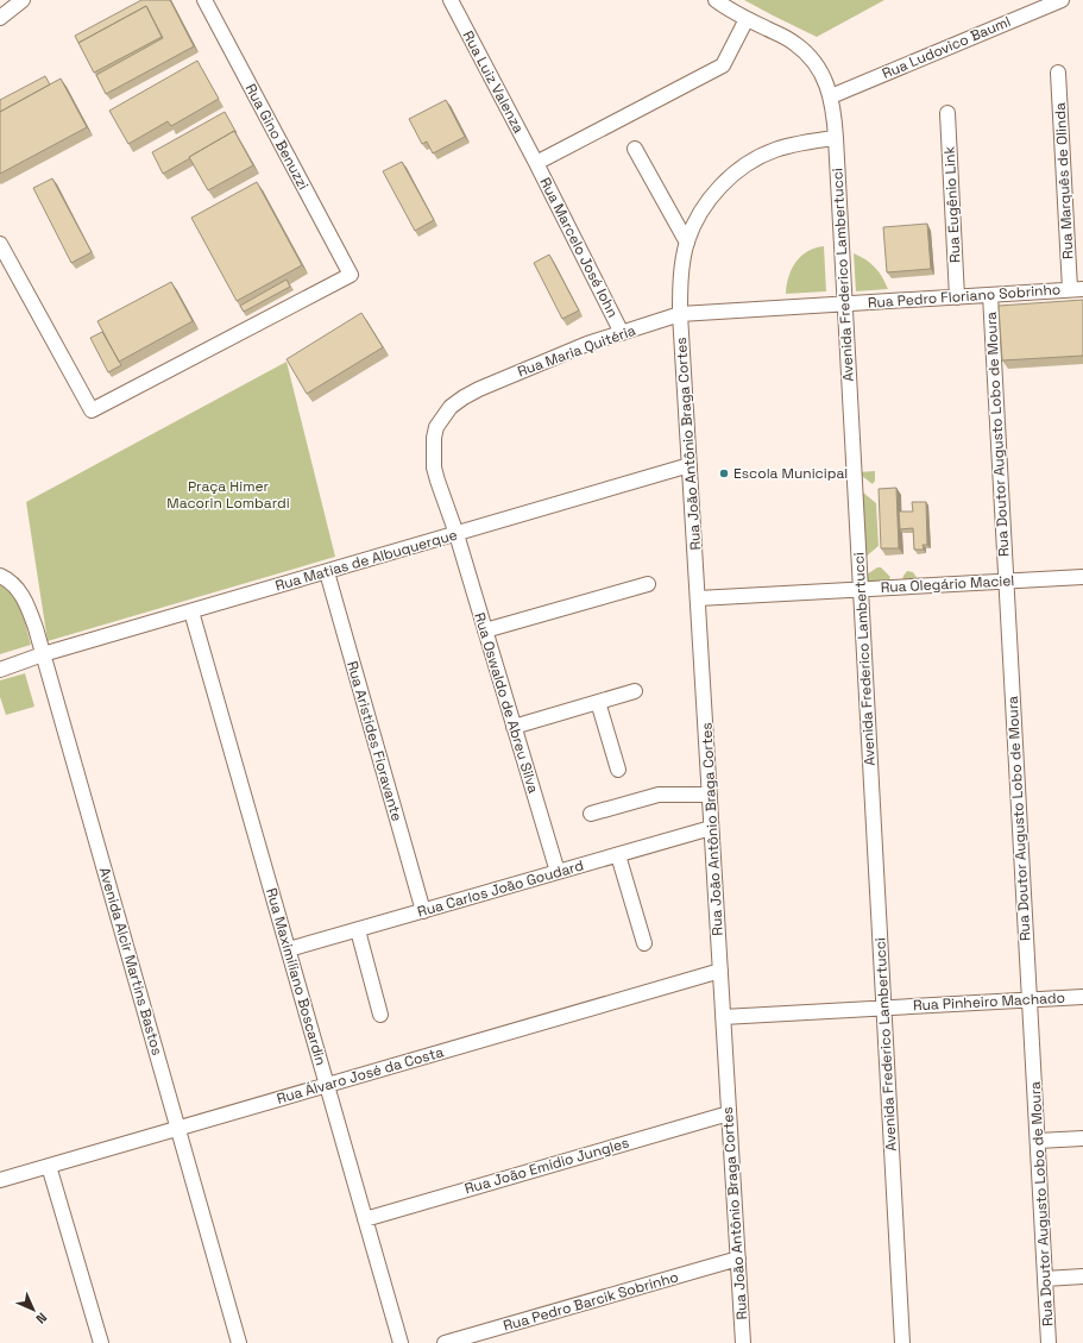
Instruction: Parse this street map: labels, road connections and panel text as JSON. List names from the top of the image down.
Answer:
{
  "streets": {
    "street": [
      "Rua Ludovico Bauml",
      "Rua Luiz Valenza",
      "Rua Gino Benuzzi",
      "Rua Marquês de Olinda",
      "Rua Eugênio Link",
      "Rua Marcelo José Iohn",
      "Avenida Frederico Lambertucci",
      "Rua Pedro Floriano Sobrinho",
      "Rua Maria Quitéria",
      "Rua Doutor Augusto Lobo de Moura",
      "Rua João Antônio Braga Cortes",
      "Rua Matias de Albuquerque",
      "Rua Olegário Maciel",
      "Rua Oswaldo de Abreu Silva",
      "Rua Aristides Fioravante",
      "Rua Carlos João Goudard",
      "Avenida Alcir Martins Bastos",
      "Rua Maximiliano Boscardin",
      "Rua Pinheiro Machado",
      "Rua Álvaro José da Costa",
      "Rua João Emídio Jungles",
      "Rua Pedro Barcik Sobrinho"
    ]
  },
  "crossings": [
    ["Rua Ludovico Bauml", "Avenida Frederico Lambertucci"],
    ["Rua Luiz Valenza", "Rua Marcelo José Iohn"],
    ["Rua Marquês de Olinda", "Rua Pedro Floriano Sobrinho"],
    ["Rua Eugênio Link", "Rua Pedro Floriano Sobrinho"],
    ["Rua Marcelo José Iohn", "Rua Maria Quitéria"],
    ["Avenida Frederico Lambertucci", "Rua Pedro Floriano Sobrinho"],
    ["Avenida Frederico Lambertucci", "Rua Maria Quitéria"],
    ["Avenida Frederico Lambertucci", "Rua Olegário Maciel"],
    ["Avenida Frederico Lambertucci", "Rua Pinheiro Machado"],
    ["Rua Pedro Floriano Sobrinho", "Rua Maria Quitéria"],
    ["Rua Pedro Floriano Sobrinho", "Rua Doutor Augusto Lobo de Moura"],
    ["Rua Maria Quitéria", "Rua João Antônio Braga Cortes"],
    ["Rua Maria Quitéria", "Rua Matias de Albuquerque"],
    ["Rua Maria Quitéria", "Rua Oswaldo de Abreu Silva"],
    ["Rua Doutor Augusto Lobo de Moura", "Rua Olegário Maciel"],
    ["Rua Doutor Augusto Lobo de Moura", "Rua Pinheiro Machado"],
    ["Rua João Antônio Braga Cortes", "Rua Matias de Albuquerque"],
    ["Rua João Antônio Braga Cortes", "Rua Olegário Maciel"],
    ["Rua João Antônio Braga Cortes", "Rua Carlos João Goudard"],
    ["Rua João Antônio Braga Cortes", "Rua Pinheiro Machado"],
    ["Rua João Antônio Braga Cortes", "Rua Álvaro José da Costa"],
    ["Rua João Antônio Braga Cortes", "Rua João Emídio Jungles"],
    ["Rua João Antônio Braga Cortes", "Rua Pedro Barcik Sobrinho"],
    ["Rua Matias de Albuquerque", "Rua Oswaldo de Abreu Silva"],
    ["Rua Matias de Albuquerque", "Rua Aristides Fioravante"],
    ["Rua Matias de Albuquerque", "Avenida Alcir Martins Bastos"],
    ["Rua Matias de Albuquerque", "Rua Maximiliano Boscardin"],
    ["Rua Oswaldo de Abreu Silva", "Rua Carlos João Goudard"],
    ["Rua Aristides Fioravante", "Rua Carlos João Goudard"],
    ["Rua Carlos João Goudard", "Rua Maximiliano Boscardin"],
    ["Avenida Alcir Martins Bastos", "Rua Álvaro José da Costa"],
    ["Rua Maximiliano Boscardin", "Rua Álvaro José da Costa"],
    ["Rua Maximiliano Boscardin", "Rua João Emídio Jungles"]
  ],
  "parks": ["Praça Himer Macorin Lombardi"],
  "places": ["Escola Municipal"],
  "north": "bottom right"
}
